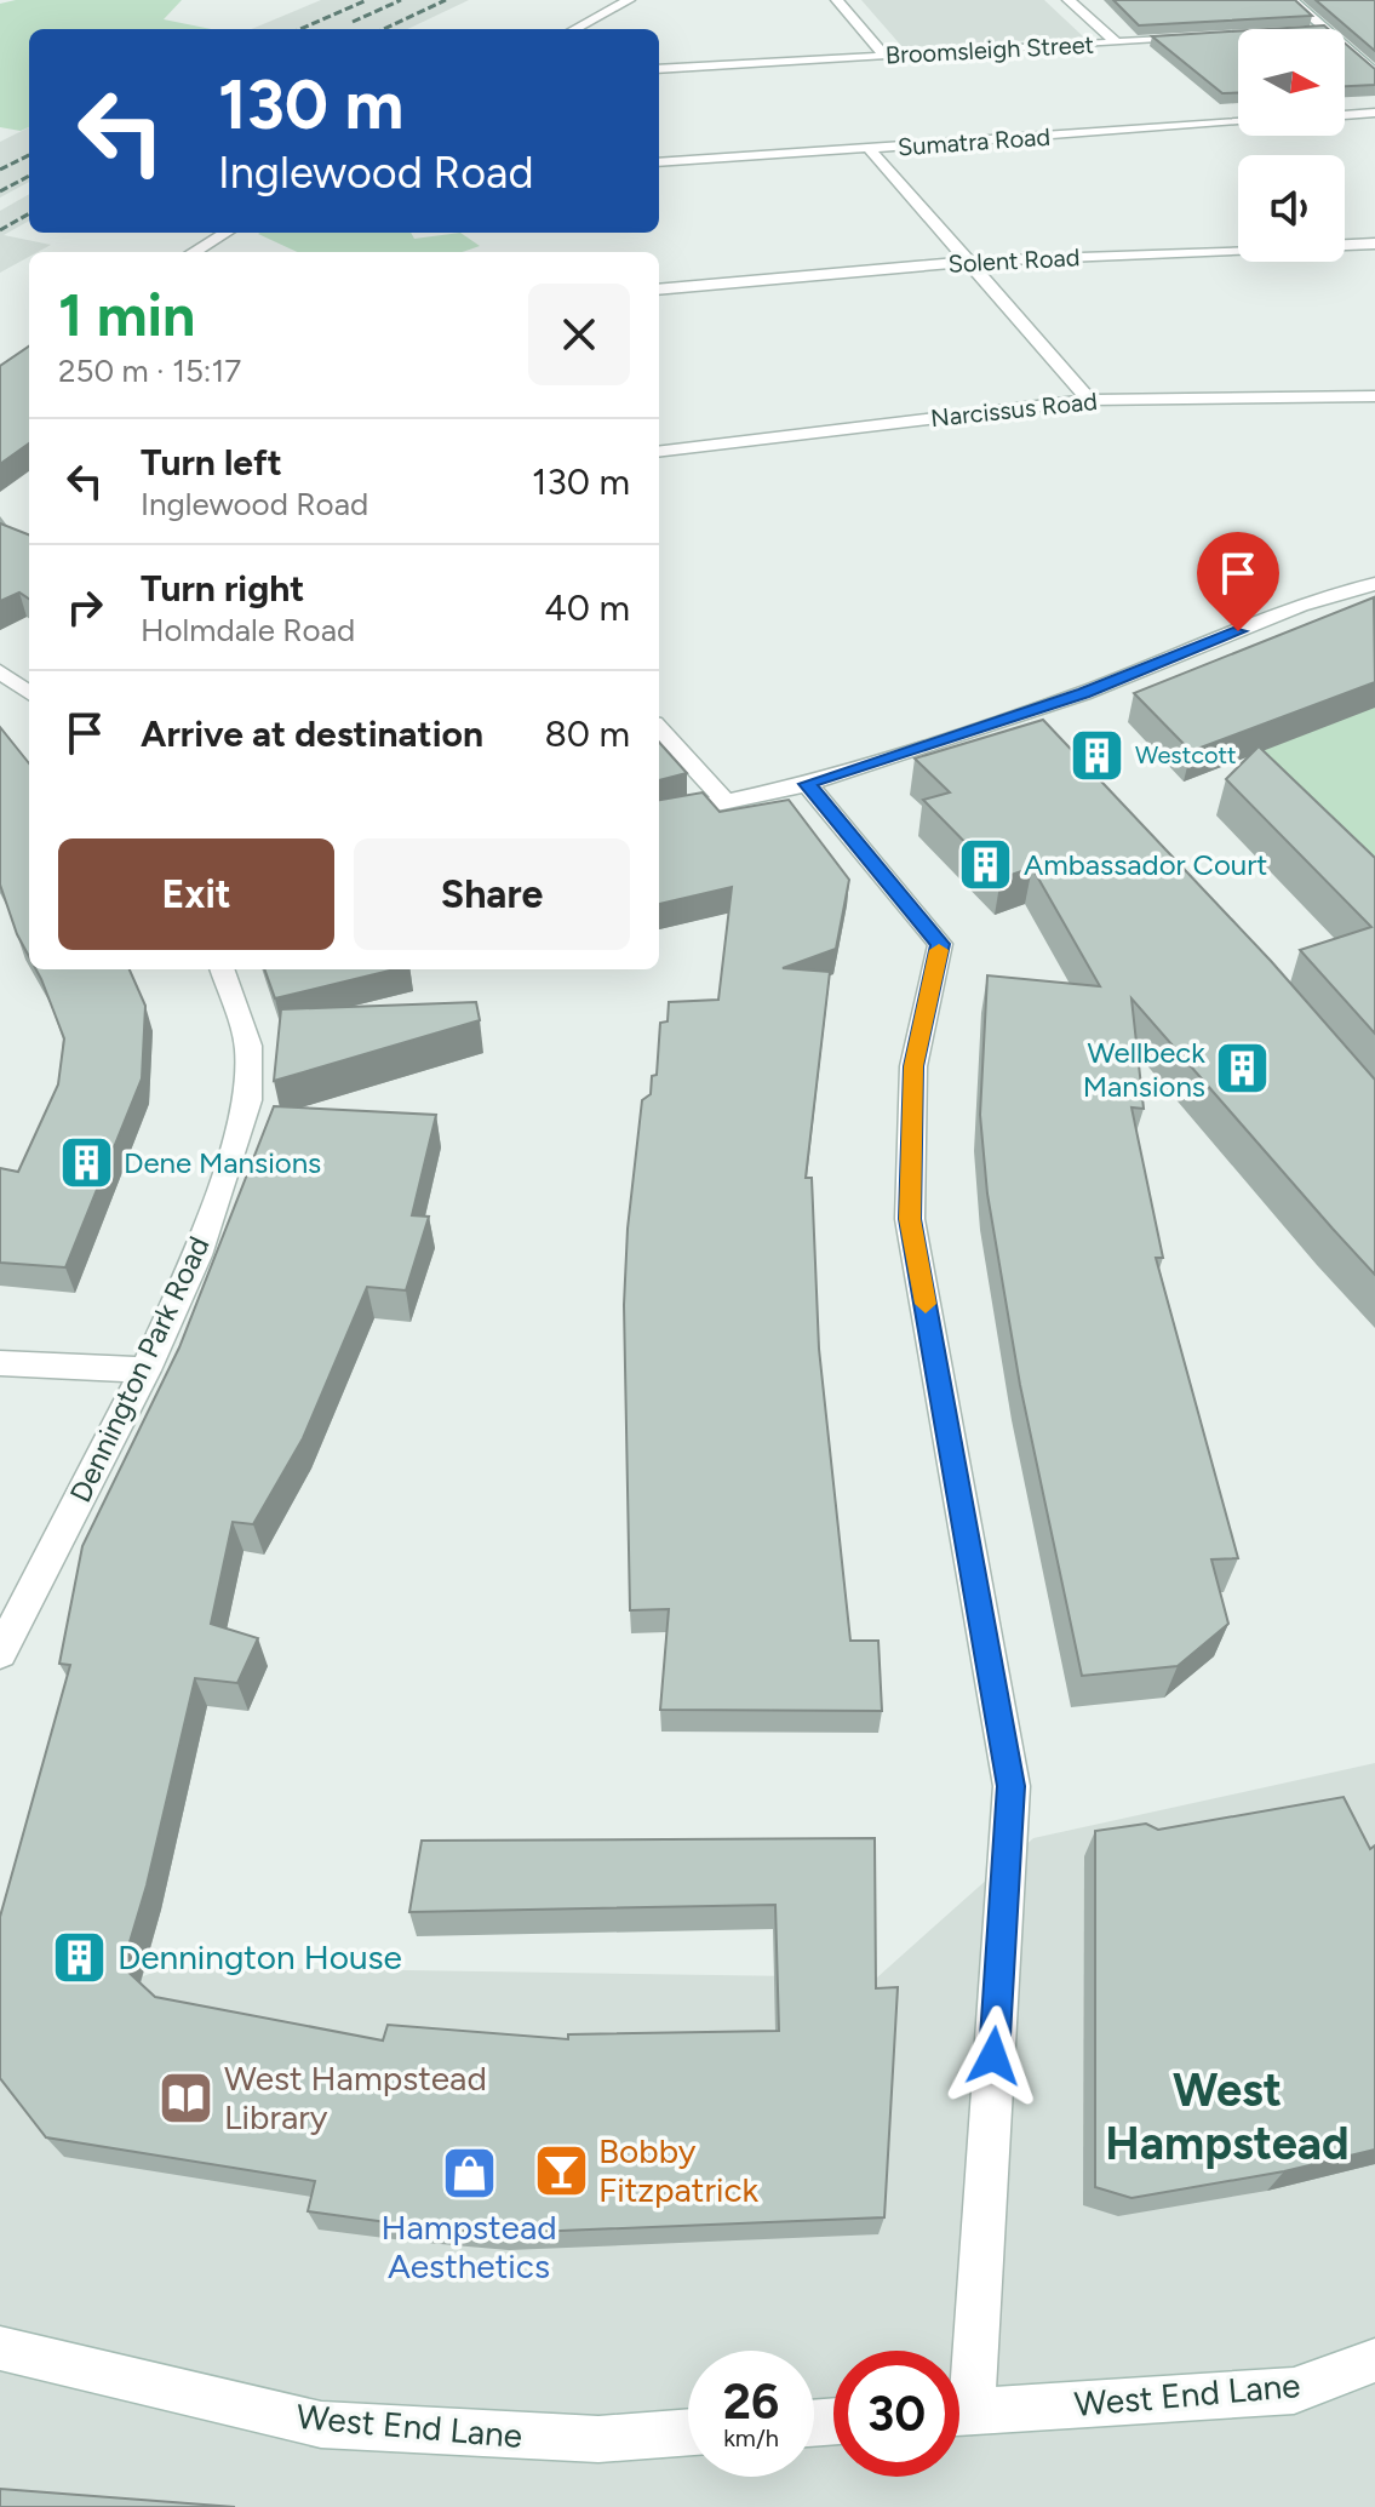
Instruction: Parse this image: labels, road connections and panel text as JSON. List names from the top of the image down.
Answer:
{
  "streets": {
    "street": [
      "Broomsleigh Street",
      "Sumatra Road",
      "Solent Road",
      "Narcissus Road",
      "Dennington Park Road",
      "West End Lane"
    ]
  },
  "districts": ["West Hampstead"],
  "places": {
    "building": [
      "Westcott",
      "Ambassador Court",
      "Wellbeck Mansions",
      "Dene Mansions",
      "Dennington House"
    ],
    "library": ["West Hampstead Library"],
    "bar": ["Bobby Fitzpatrick"],
    "shop": ["Hampstead Aesthetics"]
  },
  "north": "right",
  "page": {
    "turn": ["130 m", "Inglewood Road"],
    "heading": ["1 min", "250 m · 15:17"],
    "list": [
      {
        "name": "Turn left",
        "note": "Inglewood Road",
        "value": "130 m"
      },
      {
        "name": "Turn right",
        "note": "Holmdale Road",
        "value": "40 m"
      },
      {
        "name": "Arrive at destination",
        "value": "80 m"
      }
    ],
    "buttons": ["Exit", "Share"],
    "speed": "26 km/h",
    "limit": "30"
  }
}
